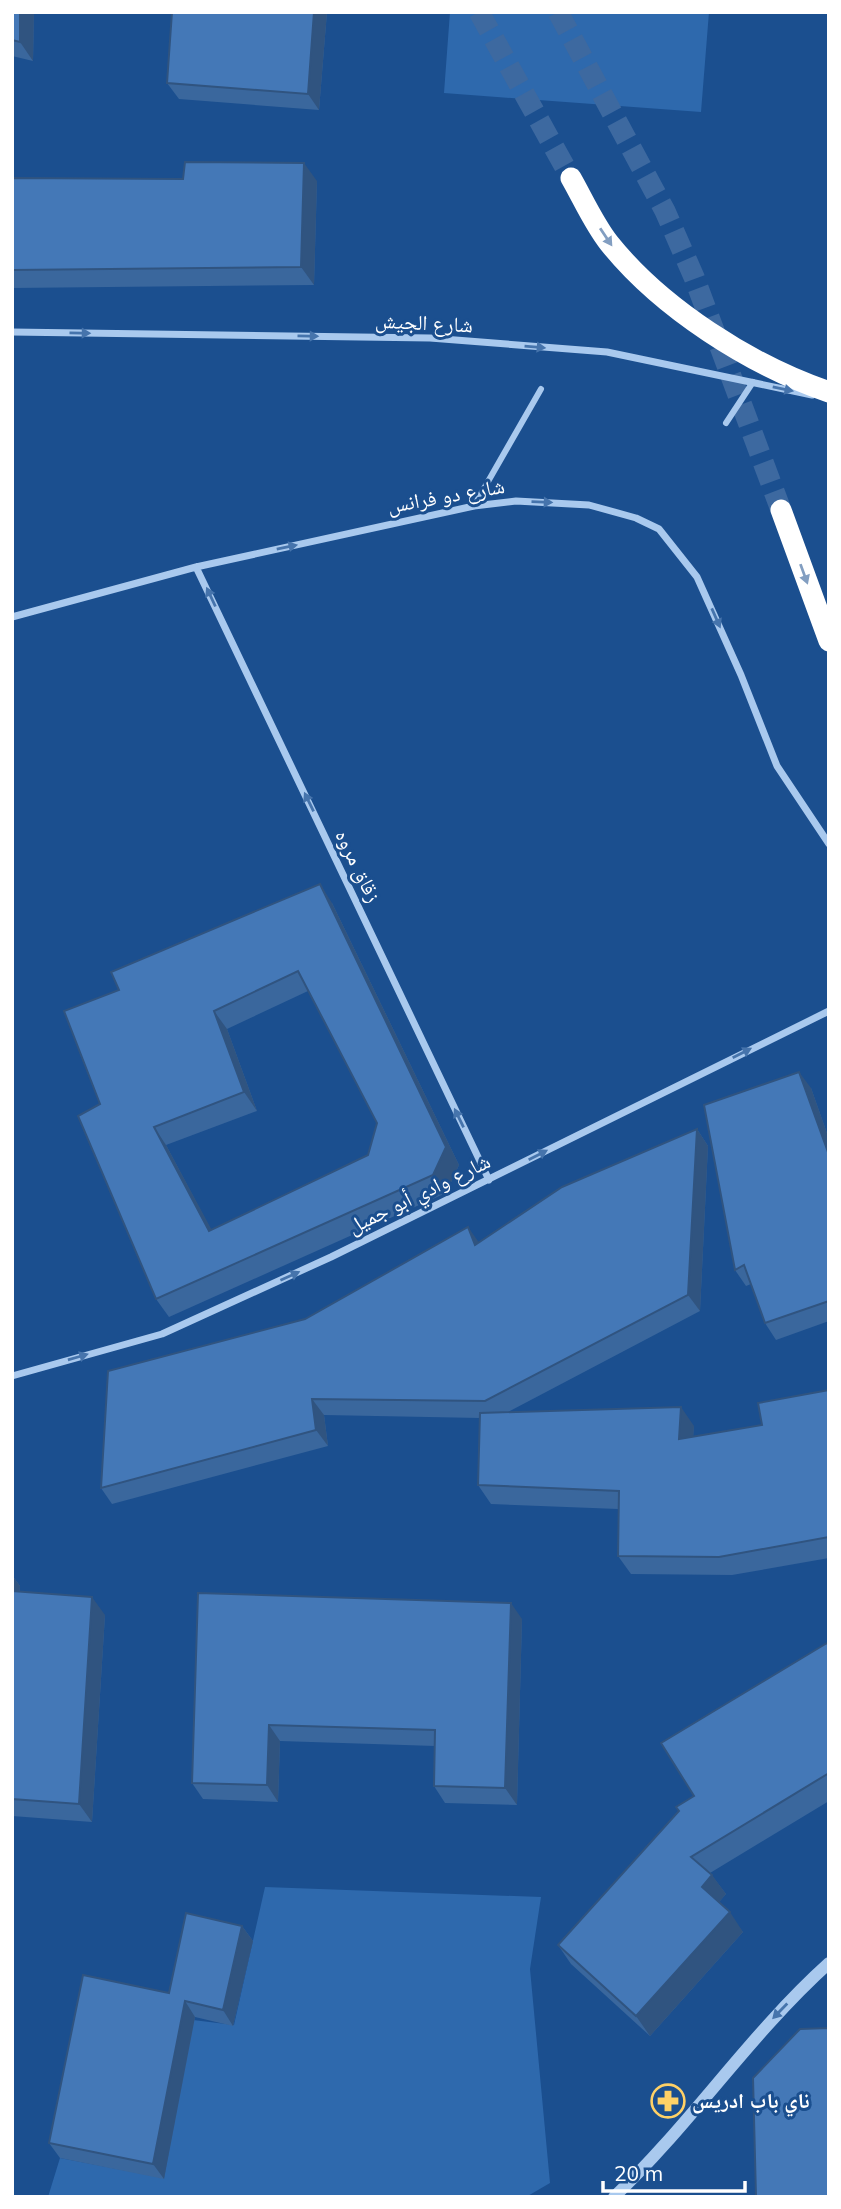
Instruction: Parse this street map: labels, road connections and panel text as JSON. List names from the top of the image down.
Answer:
{
  "streets": {
    "street": [
      "شارع الجيش",
      "شارع دو فرانس",
      "زقاق مروه",
      "شارع وادي أبو جميل"
    ]
  },
  "crossings": [
    ["شارع دو فرانس", "زقاق مروه"],
    ["زقاق مروه", "شارع وادي أبو جميل"]
  ],
  "one_way": [
    "شارع الجيش",
    "شارع دو فرانس",
    "زقاق مروه",
    "شارع وادي أبو جميل"
  ],
  "places": {
    "pharmacy": ["ناي باب ادريس"]
  },
  "scale_bar": "20 m"
}
